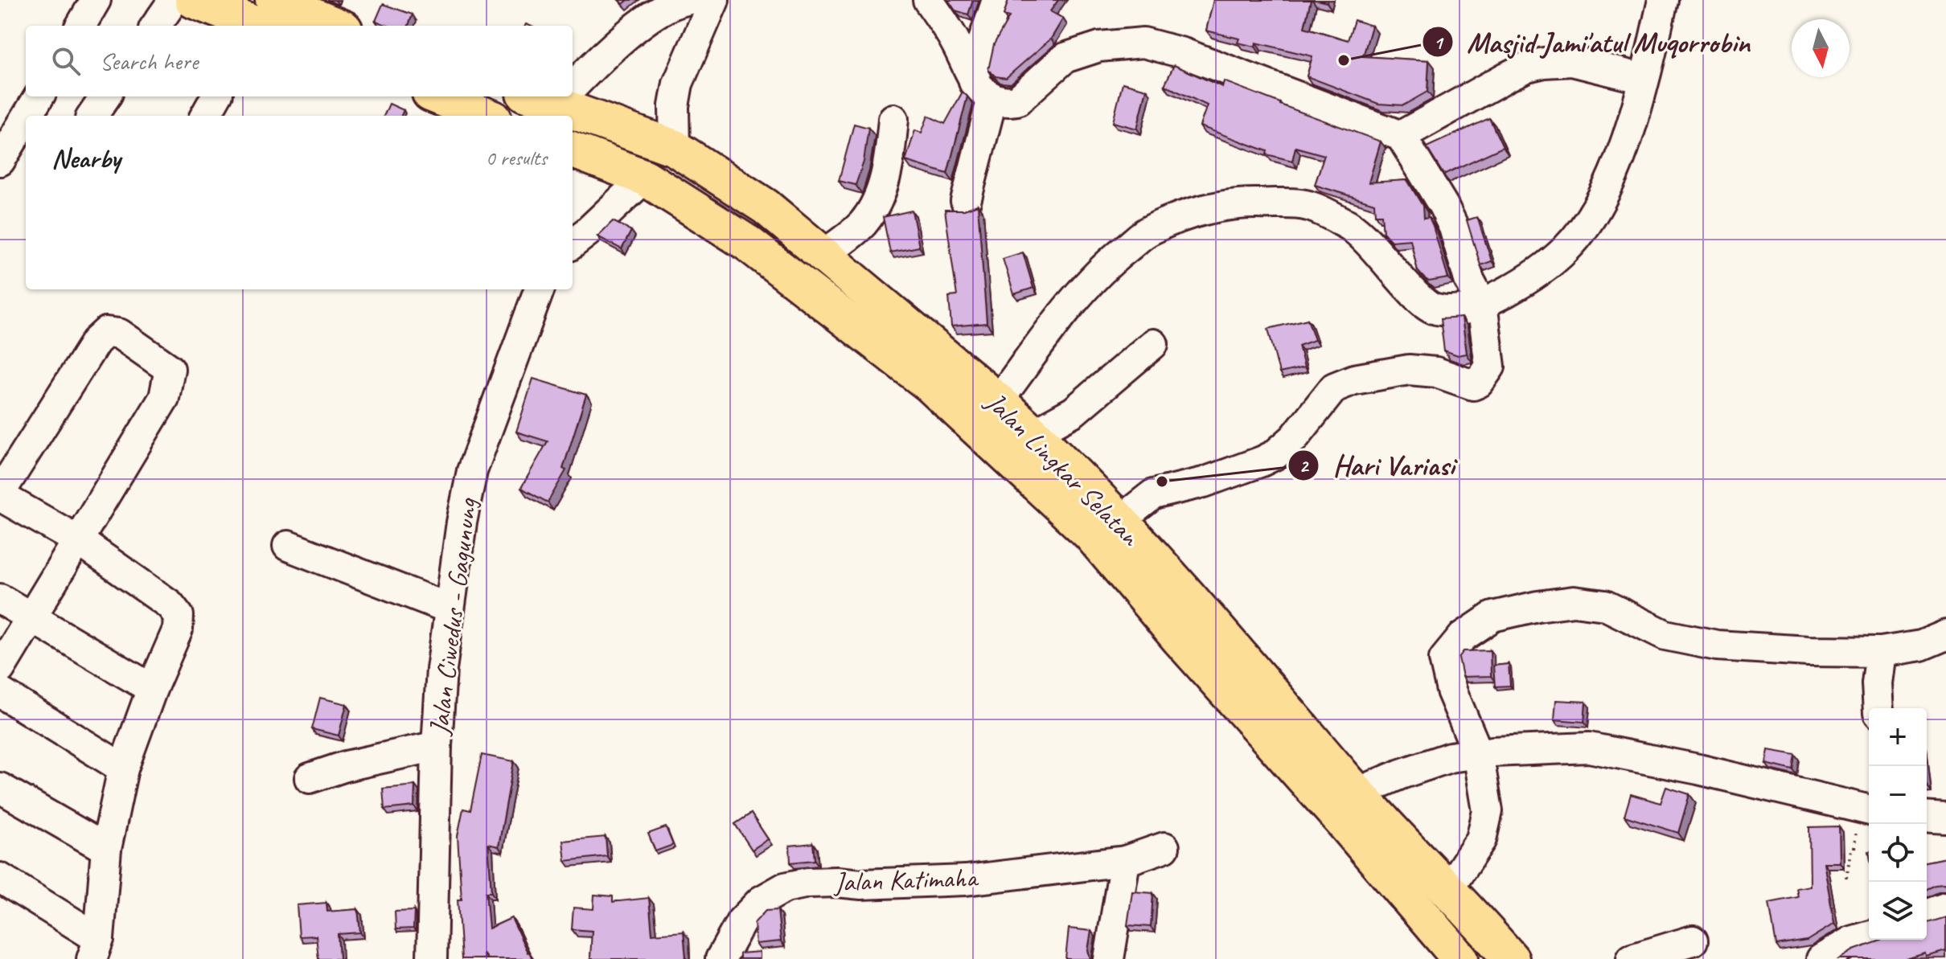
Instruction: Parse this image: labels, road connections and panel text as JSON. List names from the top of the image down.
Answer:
{
  "streets": {
    "highway": ["Jalan Lingkar Selatan"],
    "street": ["Jalan Ciwedus - Gagunung", "Jalan Katimaha"]
  },
  "places": ["Masjid Jami'atul Muqorrobin", "Hari Variasi"],
  "north": "bottom",
  "page": {
    "search": "Search here",
    "heading": ["Nearby", "0 results"],
    "map_buttons": ["+", "−"]
  }
}
